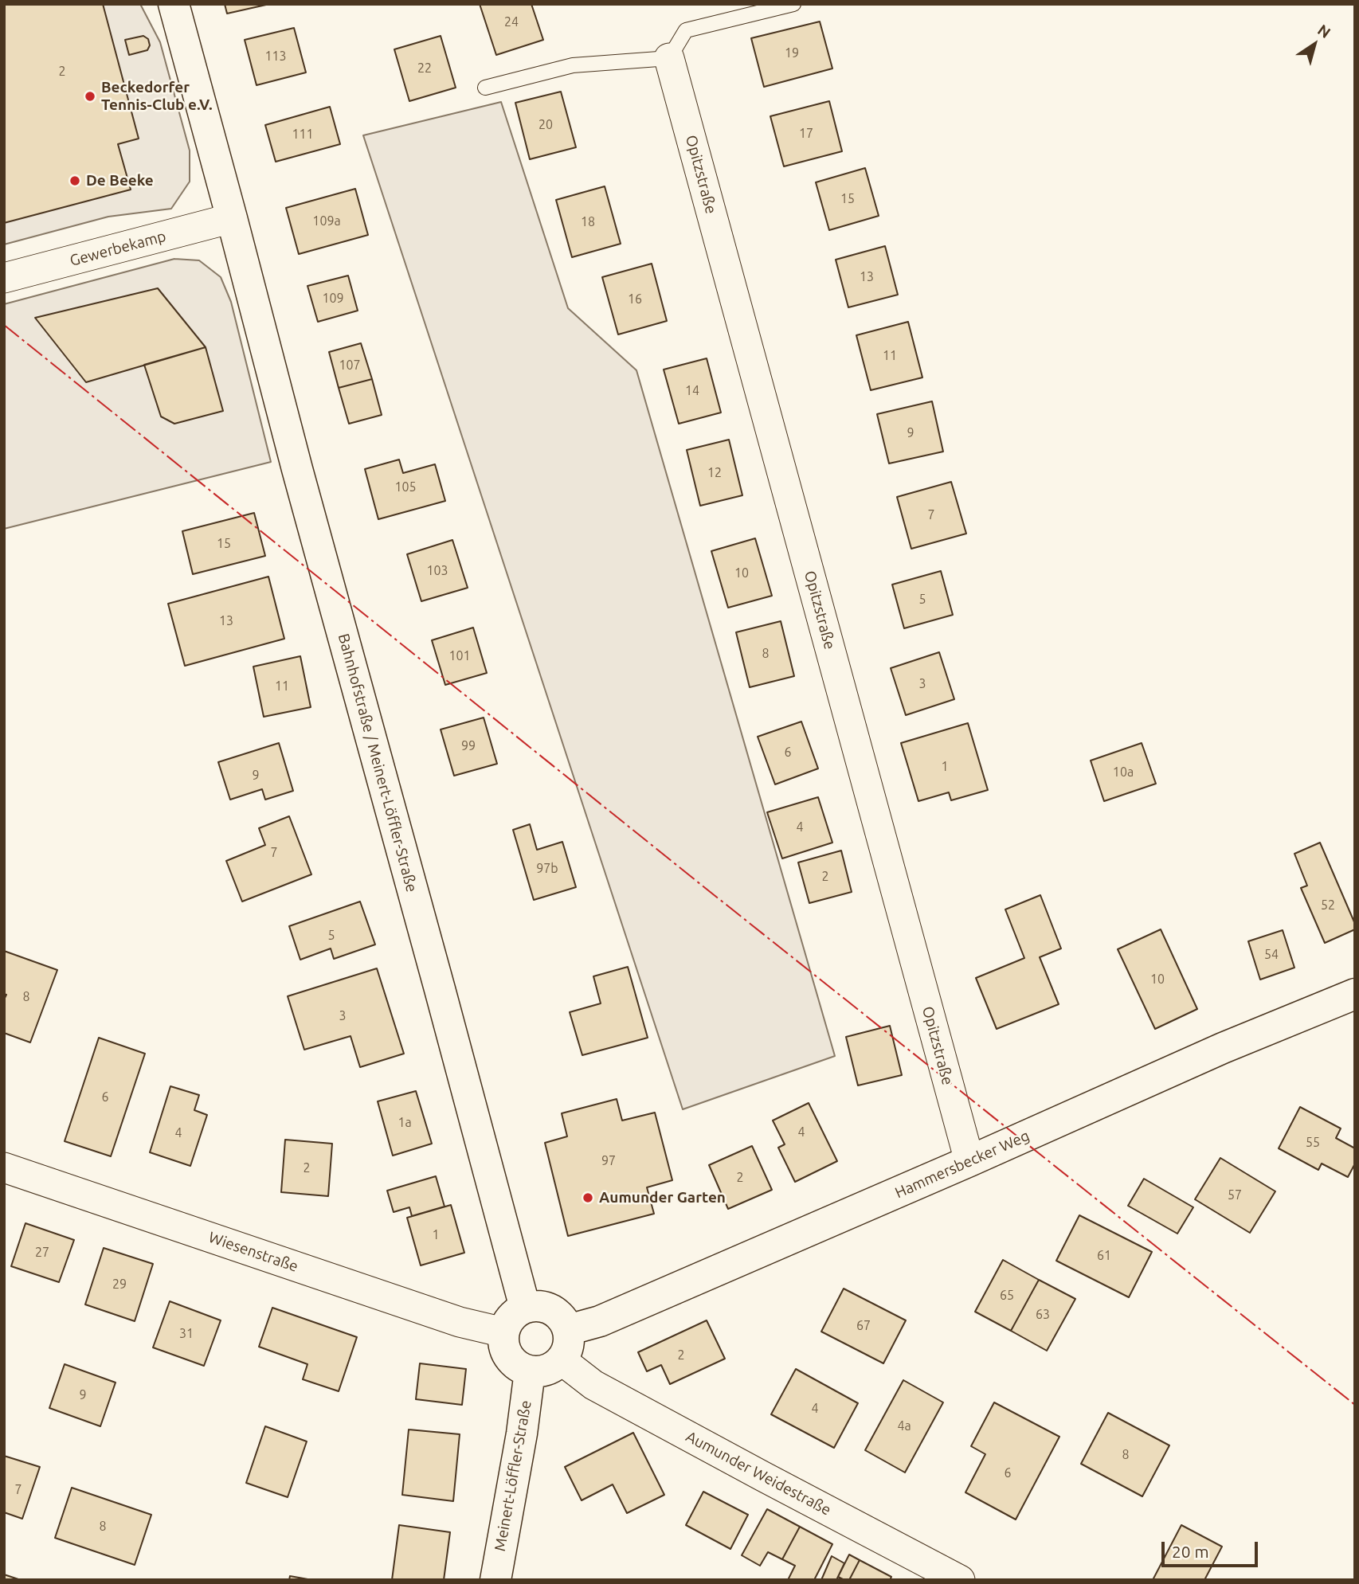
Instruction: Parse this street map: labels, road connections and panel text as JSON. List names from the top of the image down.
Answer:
{
  "streets": {
    "street": [
      "Opitzstraße",
      "Gewerbekamp",
      "Bahnhofstraße / Meinert-Löffler-Straße",
      "Hammersbecker Weg",
      "Wiesenstraße",
      "Aumunder Weidestraße",
      "Meinert-Löffler-Straße"
    ]
  },
  "crossings": [
    ["Opitzstraße", "Hammersbecker Weg"],
    ["Gewerbekamp", "Bahnhofstraße / Meinert-Löffler-Straße"],
    ["Bahnhofstraße / Meinert-Löffler-Straße", "Hammersbecker Weg"],
    ["Bahnhofstraße / Meinert-Löffler-Straße", "Wiesenstraße"],
    ["Bahnhofstraße / Meinert-Löffler-Straße", "Aumunder Weidestraße"],
    ["Bahnhofstraße / Meinert-Löffler-Straße", "Meinert-Löffler-Straße"],
    ["Hammersbecker Weg", "Wiesenstraße"],
    ["Hammersbecker Weg", "Aumunder Weidestraße"],
    ["Hammersbecker Weg", "Meinert-Löffler-Straße"],
    ["Wiesenstraße", "Aumunder Weidestraße"],
    ["Wiesenstraße", "Meinert-Löffler-Straße"],
    ["Aumunder Weidestraße", "Meinert-Löffler-Straße"]
  ],
  "places": ["Beckedorfer Tennis-Club e.V.", "De Beeke", "Aumunder Garten"],
  "house_numbers": [
    "24",
    "19",
    "113",
    "22",
    "2",
    "20",
    "17",
    "111",
    "15",
    "109a",
    "18",
    "13",
    "109",
    "16",
    "11",
    "107",
    "14",
    "9",
    "12",
    "105",
    "7",
    "15",
    "103",
    "10",
    "5",
    "13",
    "8",
    "101",
    "3",
    "11",
    "99",
    "6",
    "1",
    "10a",
    "9",
    "4",
    "7",
    "97b",
    "2",
    "52",
    "5",
    "54",
    "10",
    "8",
    "3",
    "6",
    "1a",
    "4",
    "4",
    "55",
    "97",
    "2",
    "2",
    "57",
    "1",
    "27",
    "61",
    "29",
    "65",
    "63",
    "67",
    "31",
    "2",
    "9",
    "4",
    "4a",
    "8",
    "6",
    "7",
    "8"
  ],
  "scale_bar": "20 m",
  "north": "top right"
}
